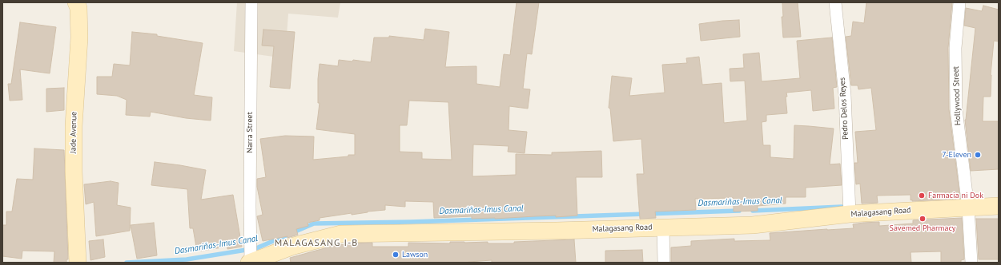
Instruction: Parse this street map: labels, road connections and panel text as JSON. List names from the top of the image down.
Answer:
{
  "streets": {
    "main road": ["Jade Avenue", "Malagasang Road"],
    "street": ["Hollywood Street", "Pedro Delos Reyes", "Narra Street"]
  },
  "crossings": [
    ["Hollywood Street", "Malagasang Road"],
    ["Pedro Delos Reyes", "Malagasang Road"],
    ["Narra Street", "Malagasang Road"]
  ],
  "districts": ["MALAGASANG I-B"],
  "water": ["Dasmariñas-Imus Canal"],
  "places": [
    "7-Eleven",
    "Farmacia ni Dok",
    "Savemed Pharmacy",
    "Lawson"
  ]
}
